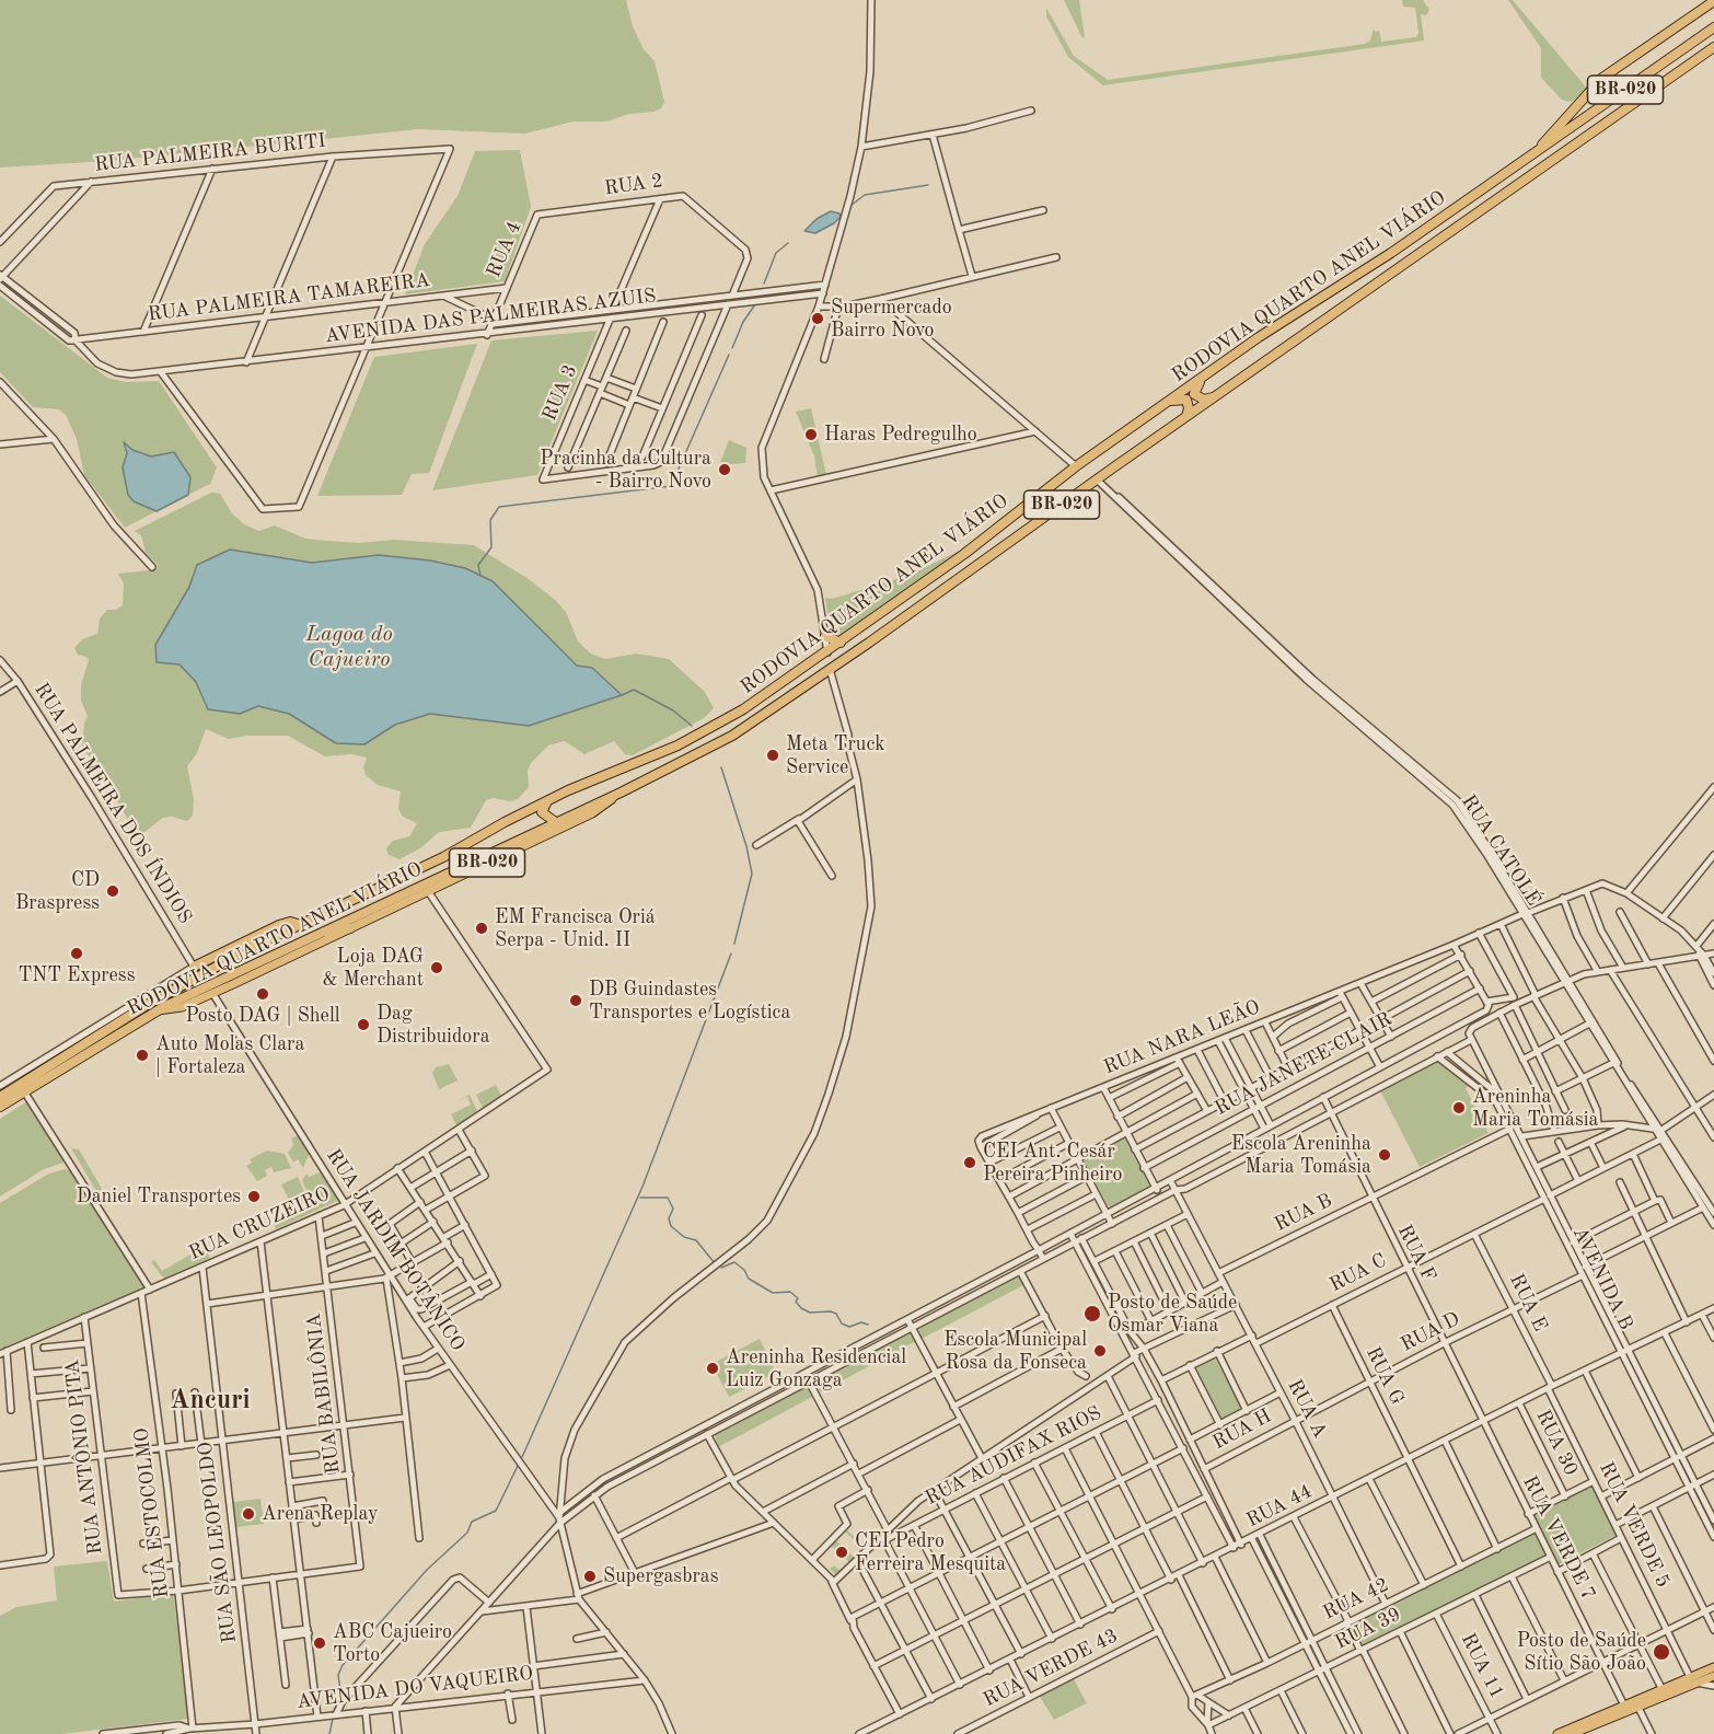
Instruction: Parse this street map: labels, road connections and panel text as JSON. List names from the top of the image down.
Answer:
{
  "streets": {
    "highway": ["BR-020", "RODOVIA QUARTO ANEL VIÁRIO"],
    "street": [
      "RUA PALMEIRA BURITI",
      "RUA 2",
      "RUA 4",
      "RUA PALMEIRA TAMAREIRA",
      "AVENIDA DAS PALMEIRAS AZUIS",
      "RUA 3",
      "RUA PALMEIRA DOS ÍNDIOS",
      "RUA CATOLÉ",
      "RUA NARA LEÃO",
      "RUA JANETE CLAIR",
      "RUA B",
      "RUA CRUZEIRO",
      "RUA JARDIM BOTÂNICO",
      "RUA F",
      "RUA C",
      "AVENIDA B",
      "RUA E",
      "RUA D",
      "RUA G",
      "RUA BABILÔNIA",
      "RUA A",
      "RUA H",
      "RUA 30",
      "RUA AUDIFAX RIOS",
      "RUA ANTÔNIO PITA",
      "RUA 44",
      "RUA ESTOCOLMO",
      "RUA VERDE 5",
      "RUA VERDE 7",
      "RUA SÃO LEOPOLDO",
      "RUA 42",
      "RUA 39",
      "RUA 11",
      "RUA VERDE 43",
      "AVENIDA DO VAQUEIRO"
    ]
  },
  "crossings": [
    ["BR-020", "RODOVIA QUARTO ANEL VIÁRIO"],
    ["BR-020", "RUA CRUZEIRO"],
    ["BR-020", "RUA JARDIM BOTÂNICO"],
    ["RUA PALMEIRA BURITI", "RUA PALMEIRA TAMAREIRA"],
    ["RUA 2", "RUA 4"],
    ["RUA 2", "AVENIDA DAS PALMEIRAS AZUIS"],
    ["RUA 4", "RUA PALMEIRA TAMAREIRA"],
    ["RUA 4", "AVENIDA DAS PALMEIRAS AZUIS"],
    ["RODOVIA QUARTO ANEL VIÁRIO", "RUA CATOLÉ"],
    ["RODOVIA QUARTO ANEL VIÁRIO", "RUA JARDIM BOTÂNICO"],
    ["RUA PALMEIRA TAMAREIRA", "AVENIDA DAS PALMEIRAS AZUIS"],
    ["AVENIDA DAS PALMEIRAS AZUIS", "RUA 3"],
    ["RUA CATOLÉ", "RUA C"],
    ["RUA B", "RUA F"],
    ["RUA B", "AVENIDA B"],
    ["RUA B", "RUA A"],
    ["RUA CRUZEIRO", "RUA JARDIM BOTÂNICO"],
    ["RUA CRUZEIRO", "RUA BABILÔNIA"],
    ["RUA CRUZEIRO", "RUA ANTÔNIO PITA"],
    ["RUA CRUZEIRO", "RUA ESTOCOLMO"],
    ["RUA CRUZEIRO", "RUA SÃO LEOPOLDO"],
    ["RUA F", "RUA C"],
    ["RUA F", "RUA D"],
    ["RUA F", "RUA 44"],
    ["RUA F", "RUA VERDE 7"],
    ["RUA C", "AVENIDA B"],
    ["RUA C", "RUA E"],
    ["RUA C", "RUA G"],
    ["RUA C", "RUA A"],
    ["AVENIDA B", "RUA D"],
    ["AVENIDA B", "RUA 44"],
    ["RUA E", "RUA D"],
    ["RUA E", "RUA 44"],
    ["RUA E", "RUA VERDE 5"],
    ["RUA D", "RUA G"],
    ["RUA D", "RUA A"],
    ["RUA D", "RUA H"],
    ["RUA G", "RUA 44"],
    ["RUA G", "RUA 42"],
    ["RUA A", "RUA H"],
    ["RUA A", "RUA 44"],
    ["RUA A", "RUA 42"],
    ["RUA 30", "RUA 44"],
    ["RUA ANTÔNIO PITA", "RUA ESTOCOLMO"],
    ["RUA 44", "RUA VERDE 5"],
    ["RUA 44", "RUA VERDE 7"],
    ["RUA ESTOCOLMO", "AVENIDA DO VAQUEIRO"],
    ["RUA VERDE 7", "RUA 42"],
    ["RUA VERDE 7", "RUA 39"],
    ["RUA SÃO LEOPOLDO", "AVENIDA DO VAQUEIRO"],
    ["RUA 39", "RUA 11"]
  ],
  "districts": ["Ancuri"],
  "water": ["Lagoa do Cajueiro"],
  "places": [
    "Supermercado Bairro Novo",
    "Haras Pedregulho",
    "Pracinha da Cultura - Bairro Novo",
    "Meta Truck Service",
    "CD Braspress",
    "EM Francisca Oriá Serpa - Unid. II",
    "TNT Express",
    "Loja DAG & Merchant",
    "Posto DAG | Shell",
    "DB Guindastes Transportes e Logística",
    "Dag Distribuidora",
    "Auto Molas Clara | Fortaleza",
    "Areninha Maria Tomásia",
    "Escola Areninha Maria Tomásia",
    "CEI Ant. Cesár Pereira Pinheiro",
    "Daniel Transportes",
    "Posto de Saúde Osmar Viana",
    "Escola Municipal Rosa da Fonseca",
    "Areninha Residencial Luiz Gonzaga",
    "Arena Replay",
    "CEI Pedro Ferreira Mesquita",
    "Supergasbras",
    "ABC Cajueiro Torto",
    "Posto de Saúde Sítio São João"
  ]
}
